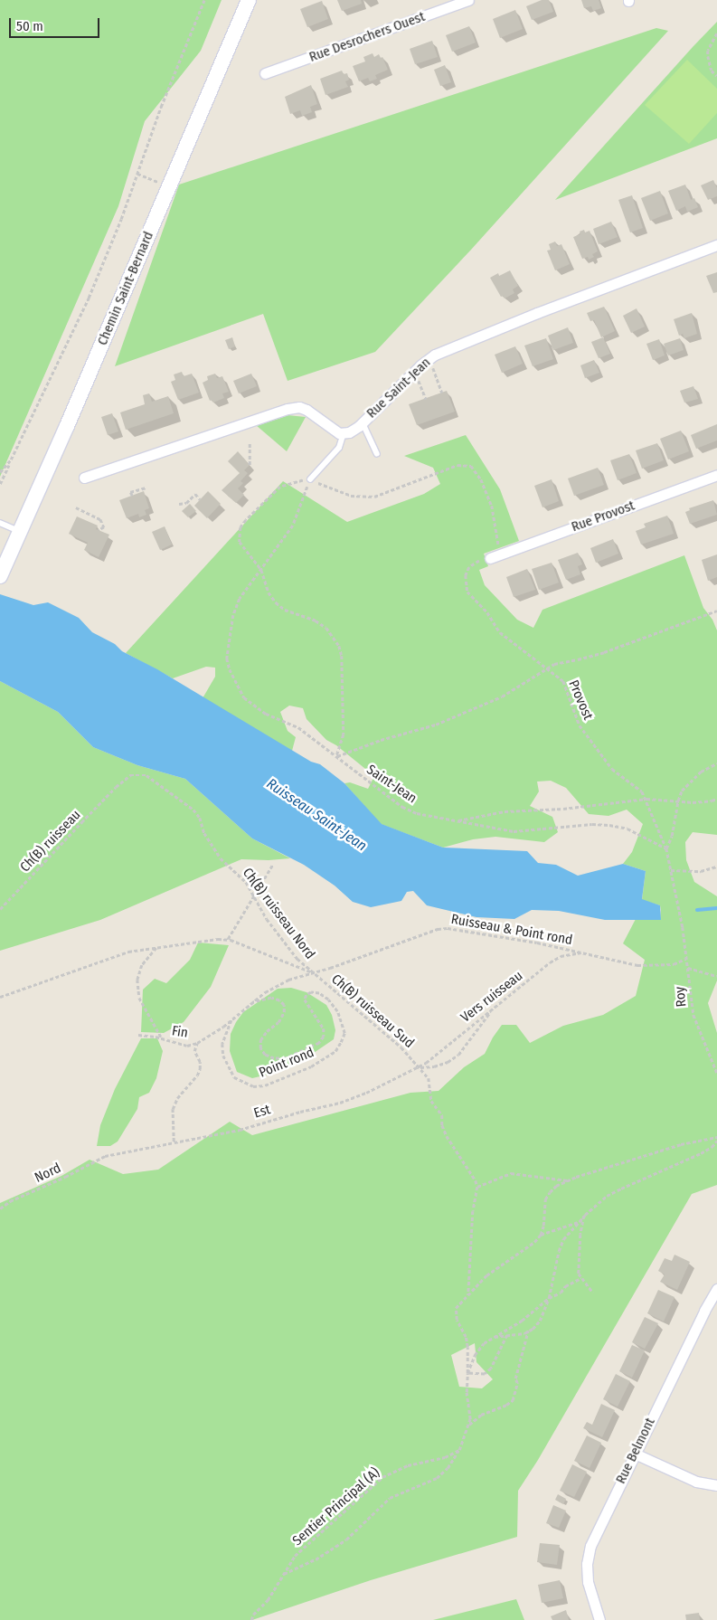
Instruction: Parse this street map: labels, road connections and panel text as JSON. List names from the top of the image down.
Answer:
{
  "streets": {
    "street": [
      "Rue Desrochers Ouest",
      "Chemin Saint-Bernard",
      "Rue Saint-Jean",
      "Rue Provost",
      "Rue Belmont"
    ],
    "path": [
      "Provost",
      "Saint-Jean",
      "Ch(B) ruisseau",
      "Ch(B) ruisseau Nord",
      "Ruisseau & Point rond",
      "Vers ruisseau",
      "Roy",
      "Ch(B) ruisseau Sud",
      "Fin",
      "Point rond",
      "Est",
      "Nord",
      "Sentier Principal (A)"
    ]
  },
  "crossings": [
    ["Rue Provost", "Provost"],
    ["Provost", "Saint-Jean"],
    ["Ch(B) ruisseau", "Ch(B) ruisseau Nord"],
    ["Ch(B) ruisseau Nord", "Ruisseau & Point rond"],
    ["Ch(B) ruisseau Nord", "Ch(B) ruisseau Sud"],
    ["Ruisseau & Point rond", "Vers ruisseau"],
    ["Ruisseau & Point rond", "Ch(B) ruisseau Sud"],
    ["Ruisseau & Point rond", "Fin"],
    ["Ruisseau & Point rond", "Point rond"],
    ["Vers ruisseau", "Ch(B) ruisseau Sud"],
    ["Vers ruisseau", "Est"],
    ["Ch(B) ruisseau Sud", "Est"],
    ["Fin", "Point rond"],
    ["Est", "Nord"]
  ],
  "water": ["Ruisseau Saint-Jean"],
  "scale_bar": "50 m"
}
